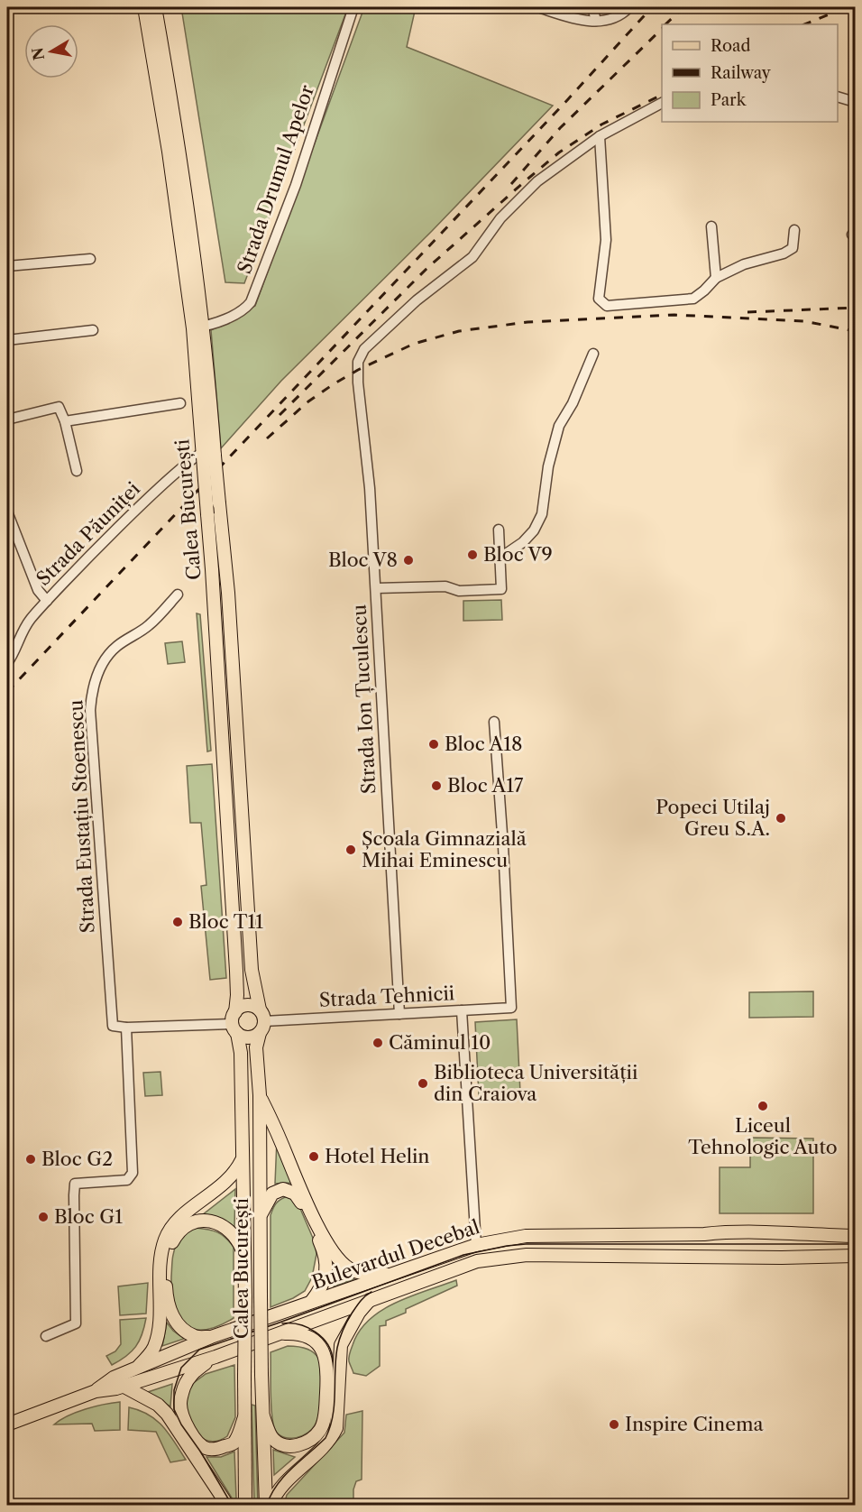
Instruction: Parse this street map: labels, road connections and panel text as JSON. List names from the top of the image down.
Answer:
{
  "streets": {
    "main road": ["Calea București", "Bulevardul Decebal"],
    "street": [
      "Strada Drumul Apelor",
      "Strada Păuniței",
      "Strada Ion Țuculescu",
      "Strada Eustațiu Stoenescu",
      "Strada Tehnicii"
    ]
  },
  "crossings": [
    ["Strada Drumul Apelor", "Calea București"],
    ["Calea București", "Strada Păuniței"],
    ["Calea București", "Strada Tehnicii"],
    ["Strada Ion Țuculescu", "Strada Tehnicii"]
  ],
  "places": [
    "Bloc V9",
    "Bloc V8",
    "Bloc A18",
    "Bloc A17",
    "Popeci Utilaj Greu S.A.",
    "Școala Gimnazială Mihai Eminescu",
    "Bloc T11",
    "Căminul 10",
    "Biblioteca Universității din Craiova",
    "Liceul Tehnologic Auto",
    "Hotel Helin",
    "Bloc G2",
    "Bloc G1",
    "Inspire Cinema"
  ],
  "legend": ["Road", "Railway", "Park"],
  "north": "left"
}
